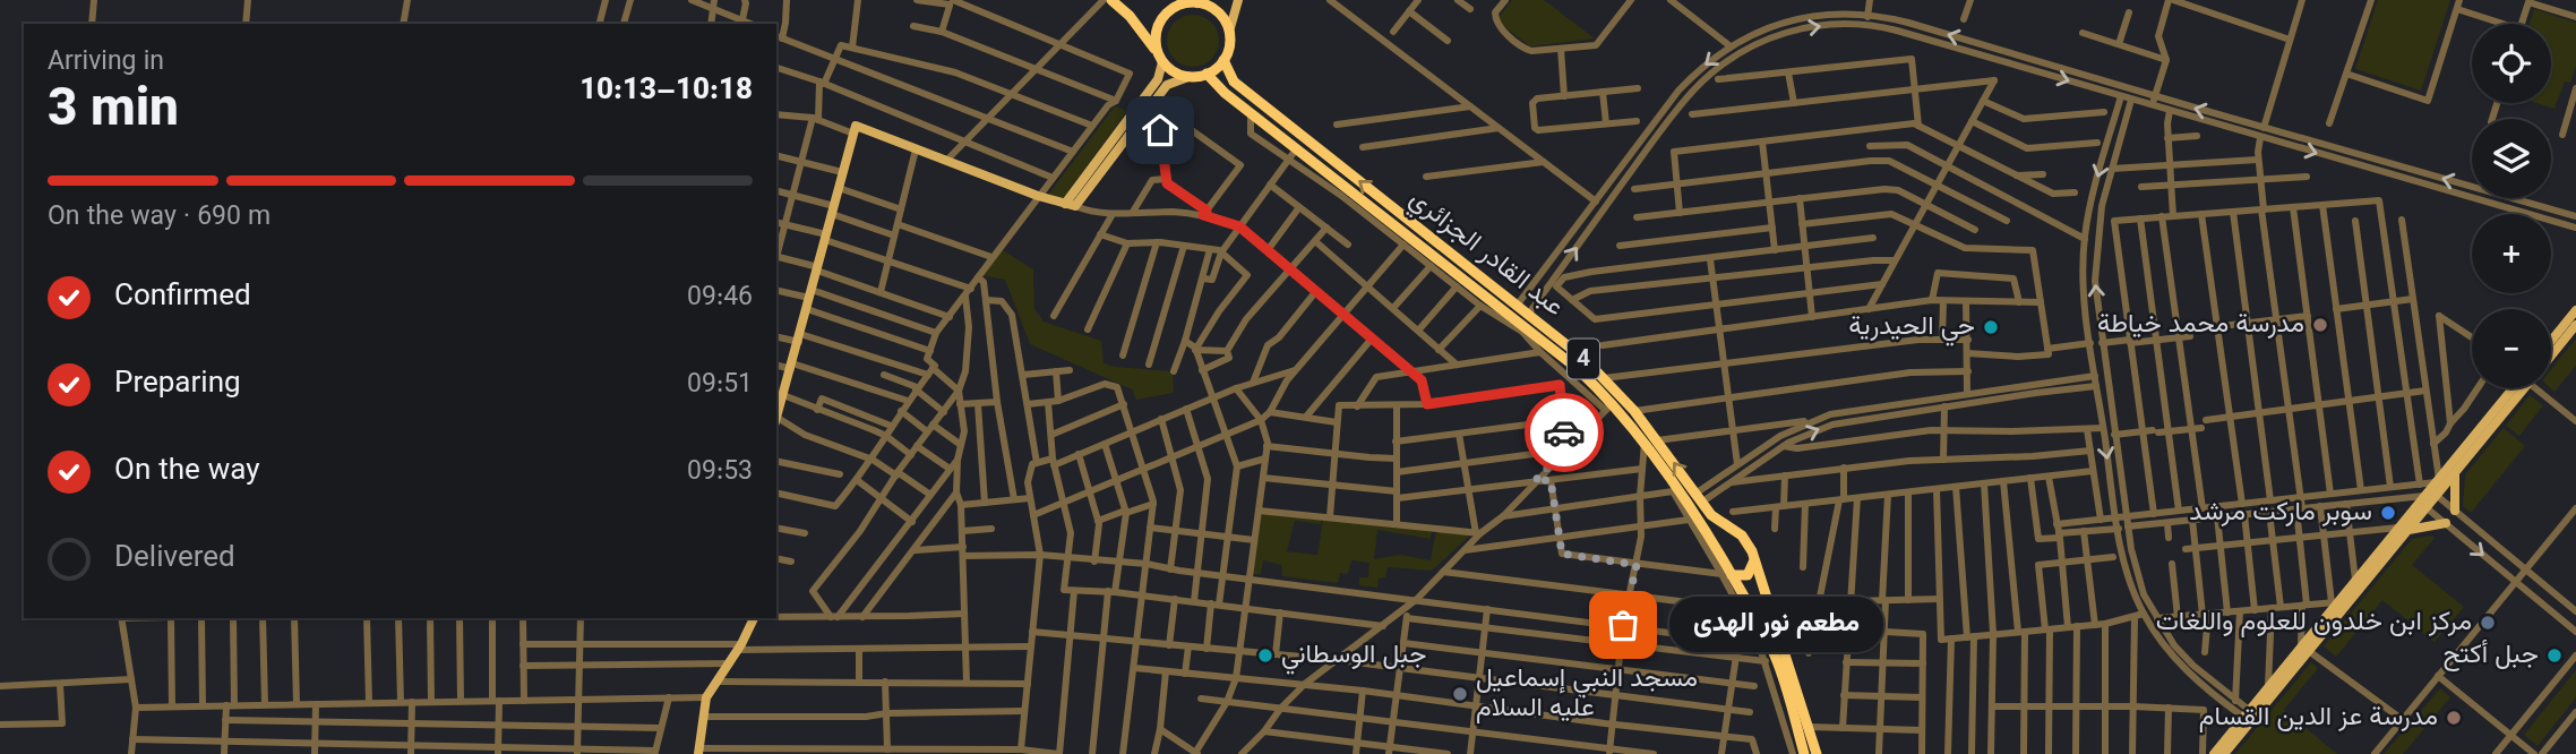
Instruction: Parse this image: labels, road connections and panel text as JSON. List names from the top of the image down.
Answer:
{
  "streets": {
    "highway": ["عبد القادر الجزائري", "4"]
  },
  "places": [
    "مدرسة محمد خياطة",
    "حي الحيدرية",
    "سوبر ماركت مرشد",
    "مركز ابن خلدون للعلوم واللغات",
    "مطعم نور الهدى",
    "جبل الوسطاني",
    "جبل أكتح",
    "مسجد النبي إسماعيل عليه السلام",
    "مدرسة عز الدين القسام"
  ],
  "page": {
    "map_buttons": ["+", "−"],
    "heading": ["3 min", "Arriving in", "10:13–10:18"],
    "bar": "On the way · 690 m",
    "list": [
      ["Confirmed", "09:46"],
      ["Preparing", "09:51"],
      ["On the way", "09:53"],
      "Delivered"
    ],
    "bubble": "مطعم نور الهدى"
  }
}
